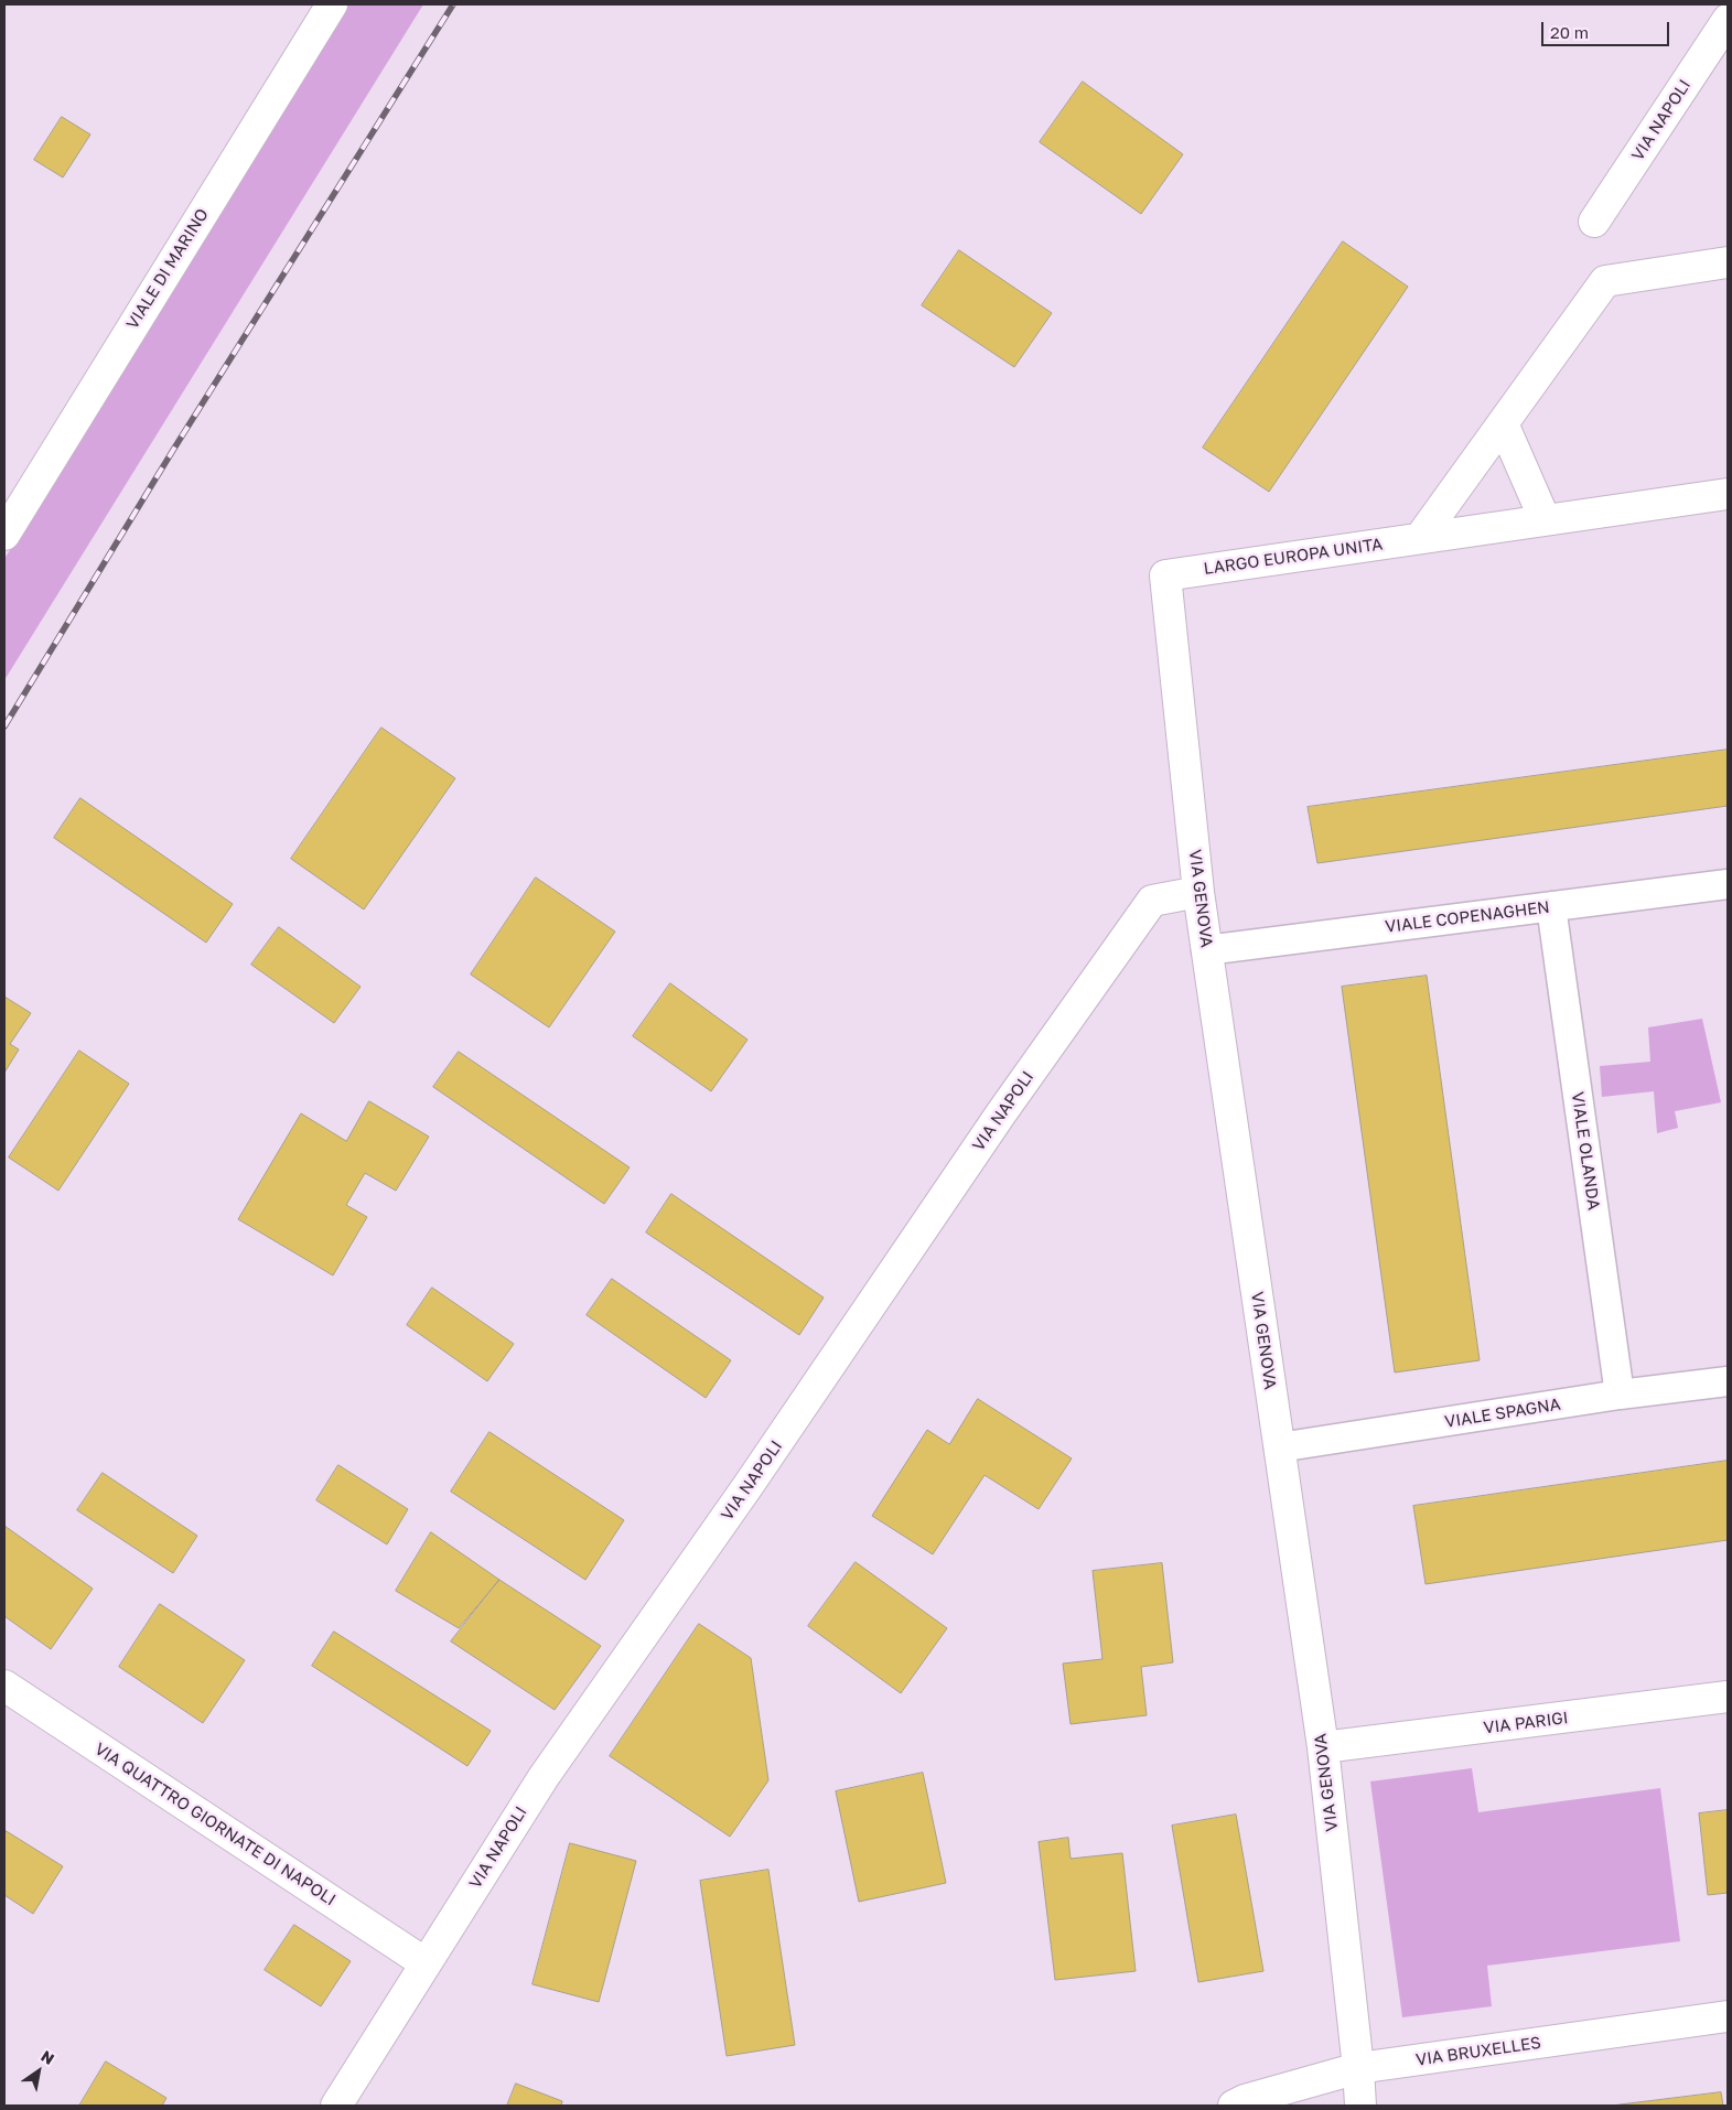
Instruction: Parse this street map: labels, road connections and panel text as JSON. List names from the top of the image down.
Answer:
{
  "streets": {
    "street": [
      "VIA NAPOLI",
      "VIALE DI MARINO",
      "LARGO EUROPA UNITA",
      "VIA GENOVA",
      "VIALE COPENAGHEN",
      "VIALE OLANDA",
      "VIALE SPAGNA",
      "VIA PARIGI",
      "VIA QUATTRO GIORNATE DI NAPOLI",
      "VIA BRUXELLES"
    ]
  },
  "crossings": [
    ["VIA NAPOLI", "VIA GENOVA"],
    ["VIA NAPOLI", "VIA QUATTRO GIORNATE DI NAPOLI"],
    ["LARGO EUROPA UNITA", "VIA GENOVA"],
    ["VIA GENOVA", "VIALE COPENAGHEN"],
    ["VIA GENOVA", "VIALE SPAGNA"],
    ["VIA GENOVA", "VIA PARIGI"],
    ["VIA GENOVA", "VIA BRUXELLES"],
    ["VIALE COPENAGHEN", "VIALE OLANDA"],
    ["VIALE OLANDA", "VIALE SPAGNA"]
  ],
  "scale_bar": "20 m",
  "north": "top right"
}
